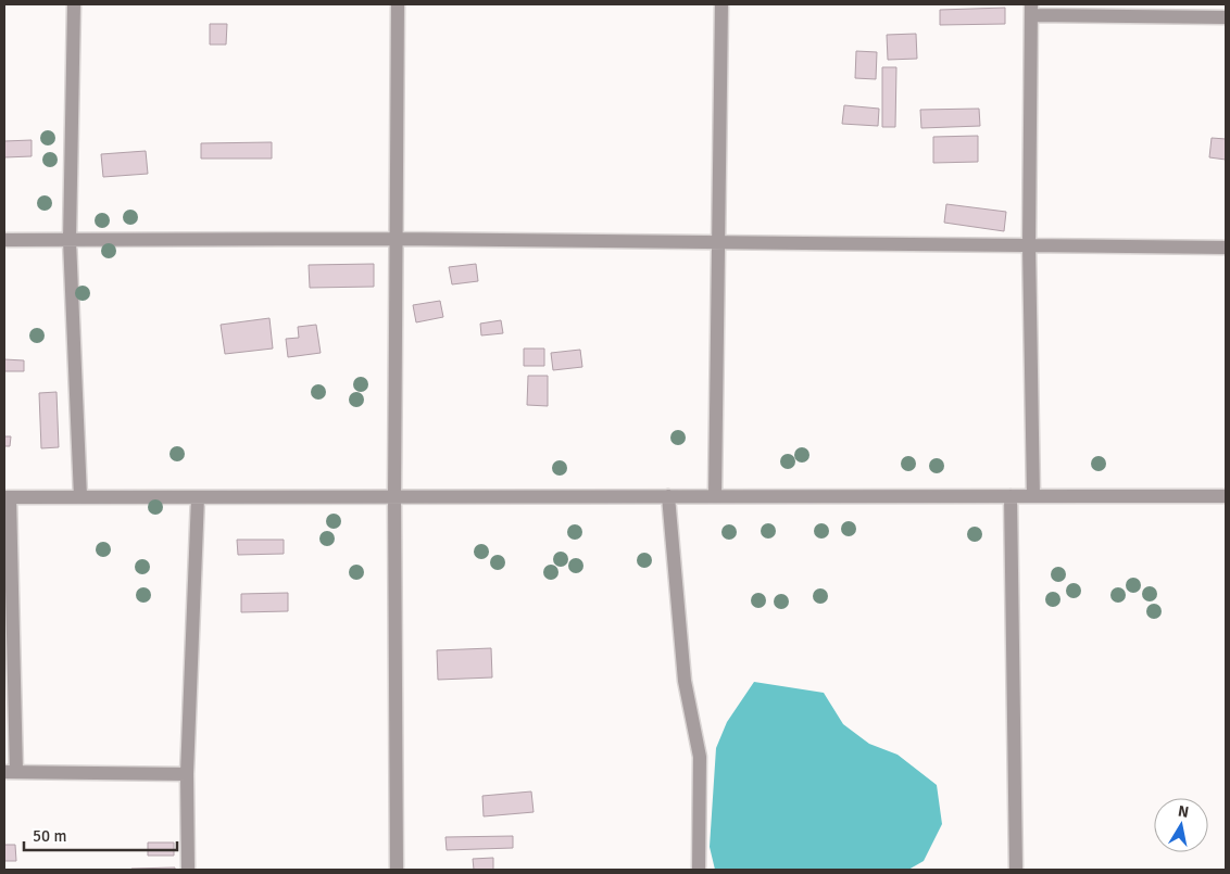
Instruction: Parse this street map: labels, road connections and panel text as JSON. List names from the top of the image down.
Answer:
{
  "scale_bar": "50 m",
  "north": "top"
}
